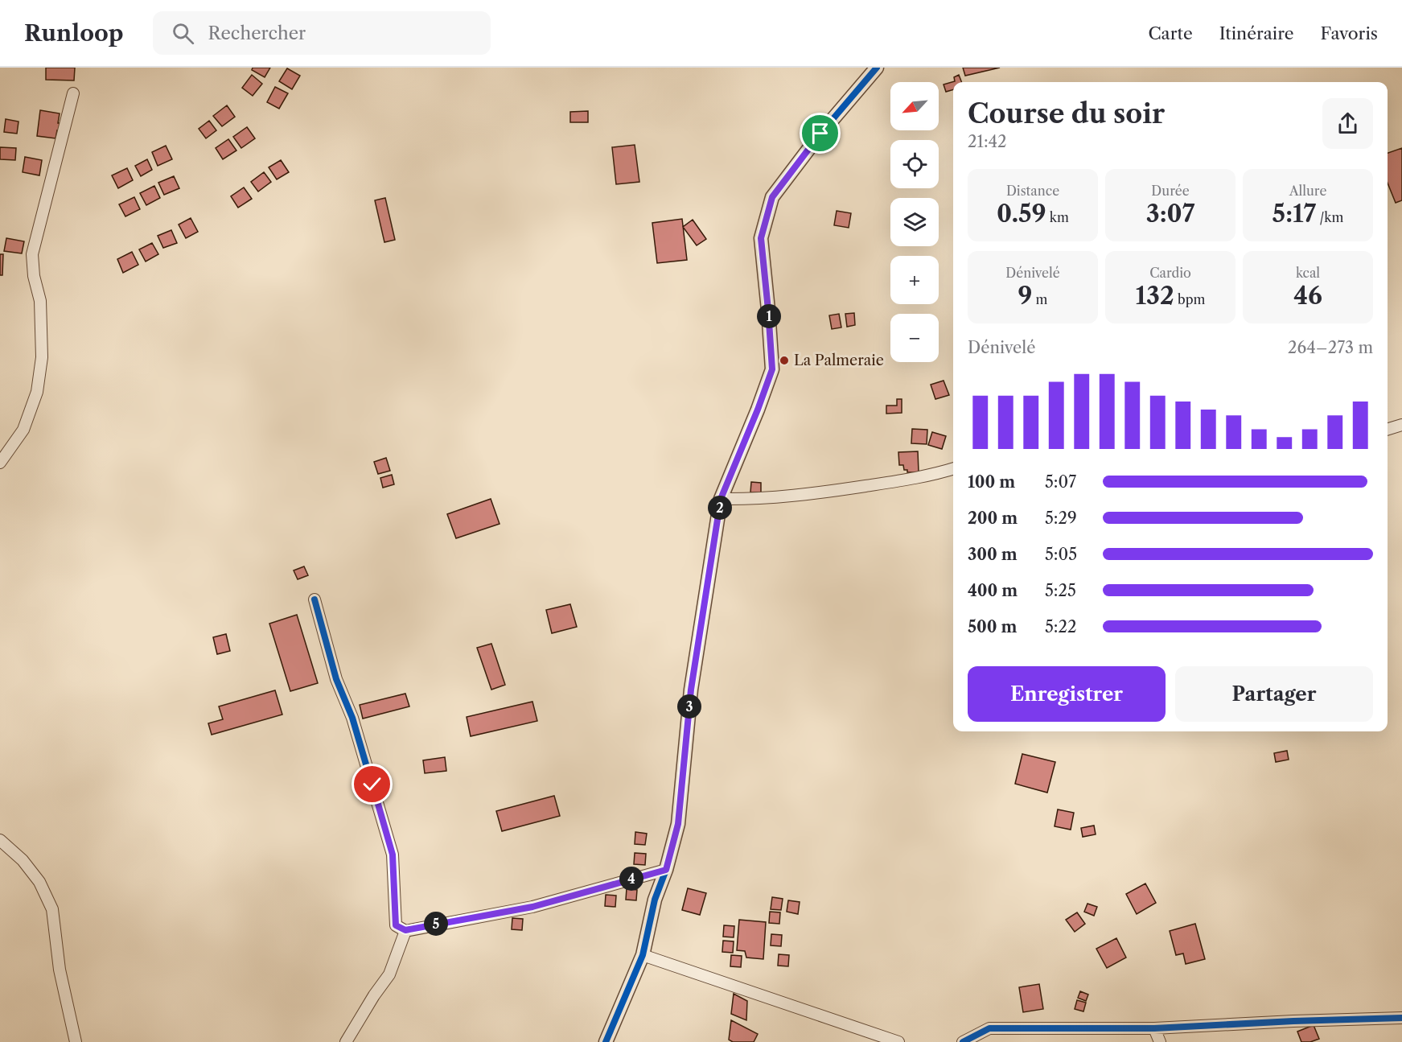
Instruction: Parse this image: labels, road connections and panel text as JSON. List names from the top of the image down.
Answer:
{
  "places": ["La Palmeraie"],
  "north": "bottom left",
  "page": {
    "header": "Runloop",
    "search": "Rechercher",
    "nav": ["Carte", "Itinéraire", "Favoris"],
    "map_buttons": ["+", "−"],
    "heading": ["Course du soir", "21:42"],
    "stats": [
      ["Distance", "0.59 km"],
      ["Durée", "3:07"],
      ["Allure", "5:17 /km"],
      ["Dénivelé", "9 m"],
      ["Cardio", "132 bpm"],
      ["kcal", "46"]
    ],
    "pins": [
      "1",
      "2",
      "3",
      "4",
      "5"
    ],
    "chart": ["Dénivelé", "264–273 m"],
    "list": [
      {
        "name": "100 m",
        "note": "5:07"
      },
      {
        "name": "200 m",
        "note": "5:29"
      },
      {
        "name": "300 m",
        "note": "5:05"
      },
      {
        "name": "400 m",
        "note": "5:25"
      },
      {
        "name": "500 m",
        "note": "5:22"
      }
    ],
    "buttons": ["Enregistrer", "Partager"]
  }
}
